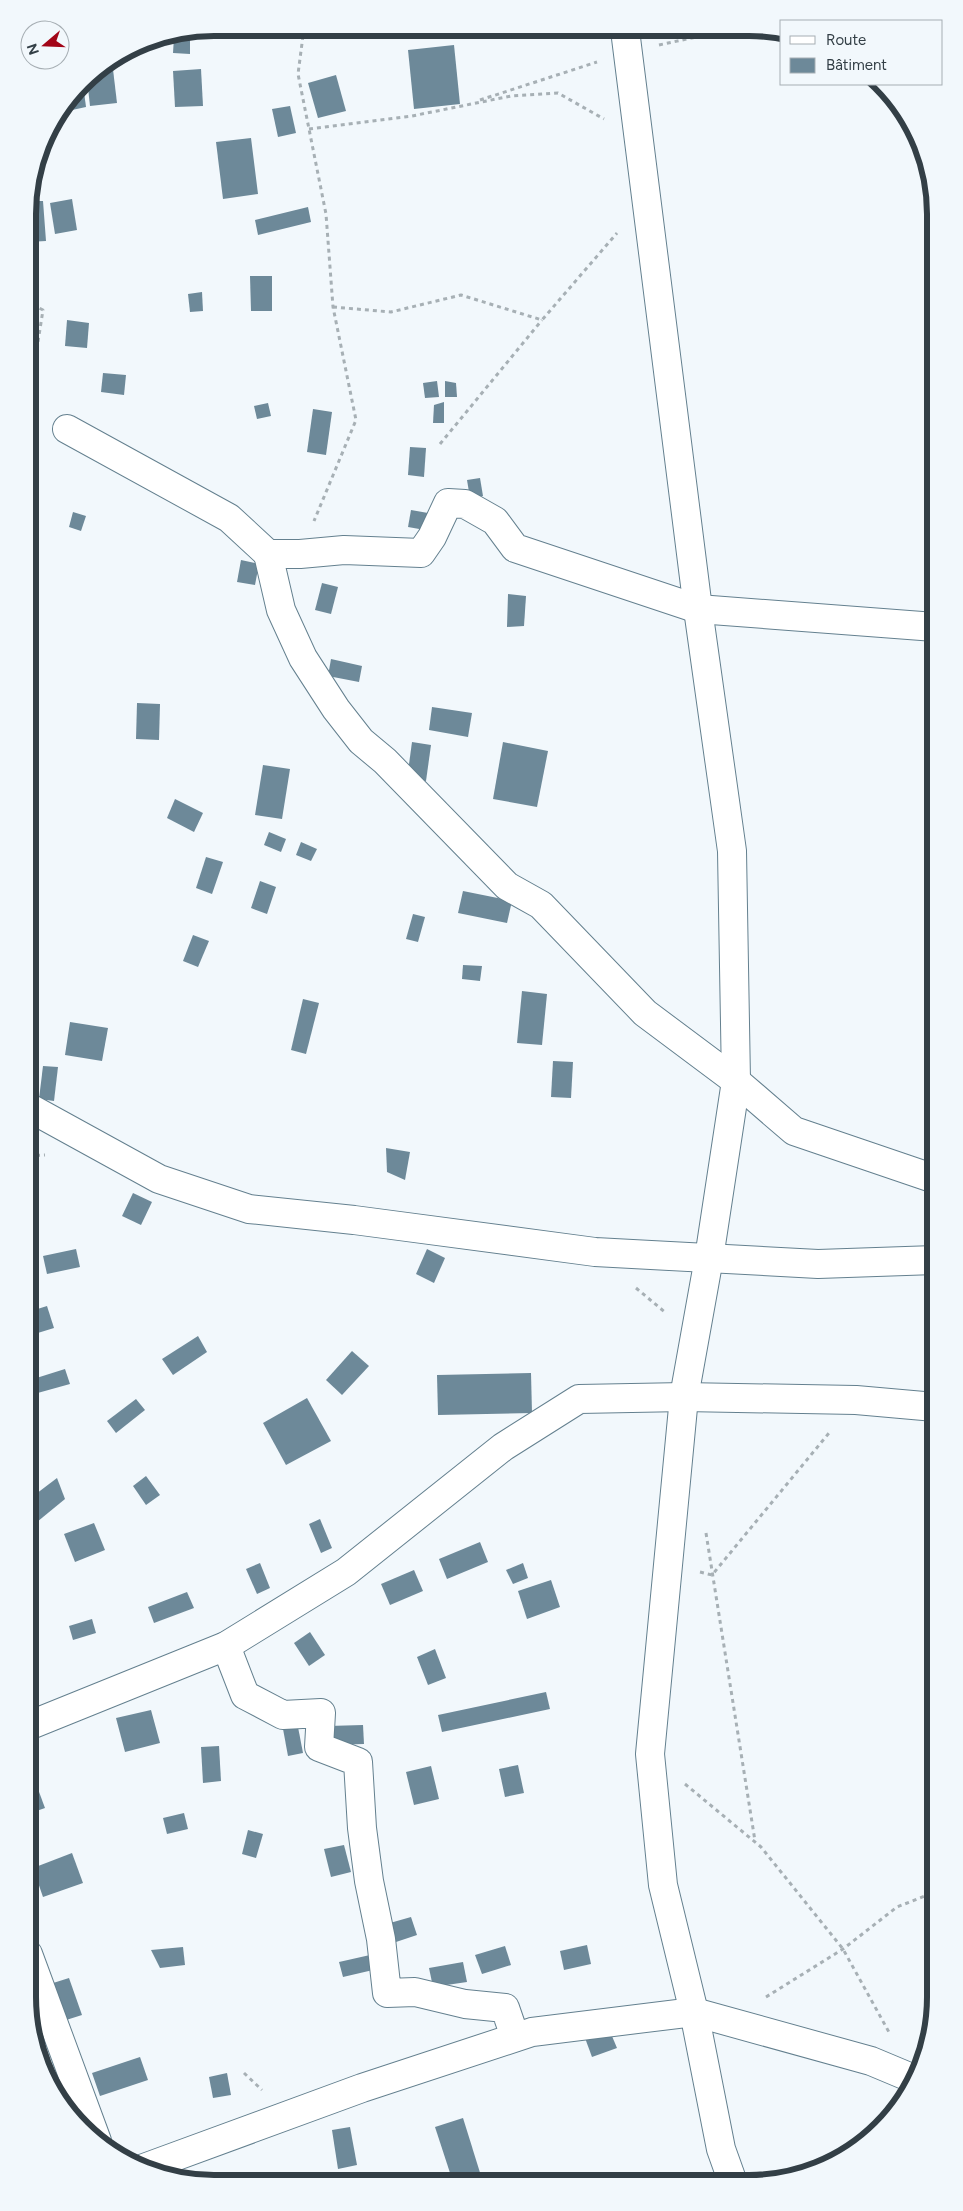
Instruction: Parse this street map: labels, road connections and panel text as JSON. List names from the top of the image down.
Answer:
{
  "legend": ["Route", "Bâtiment"],
  "north": "left"
}
